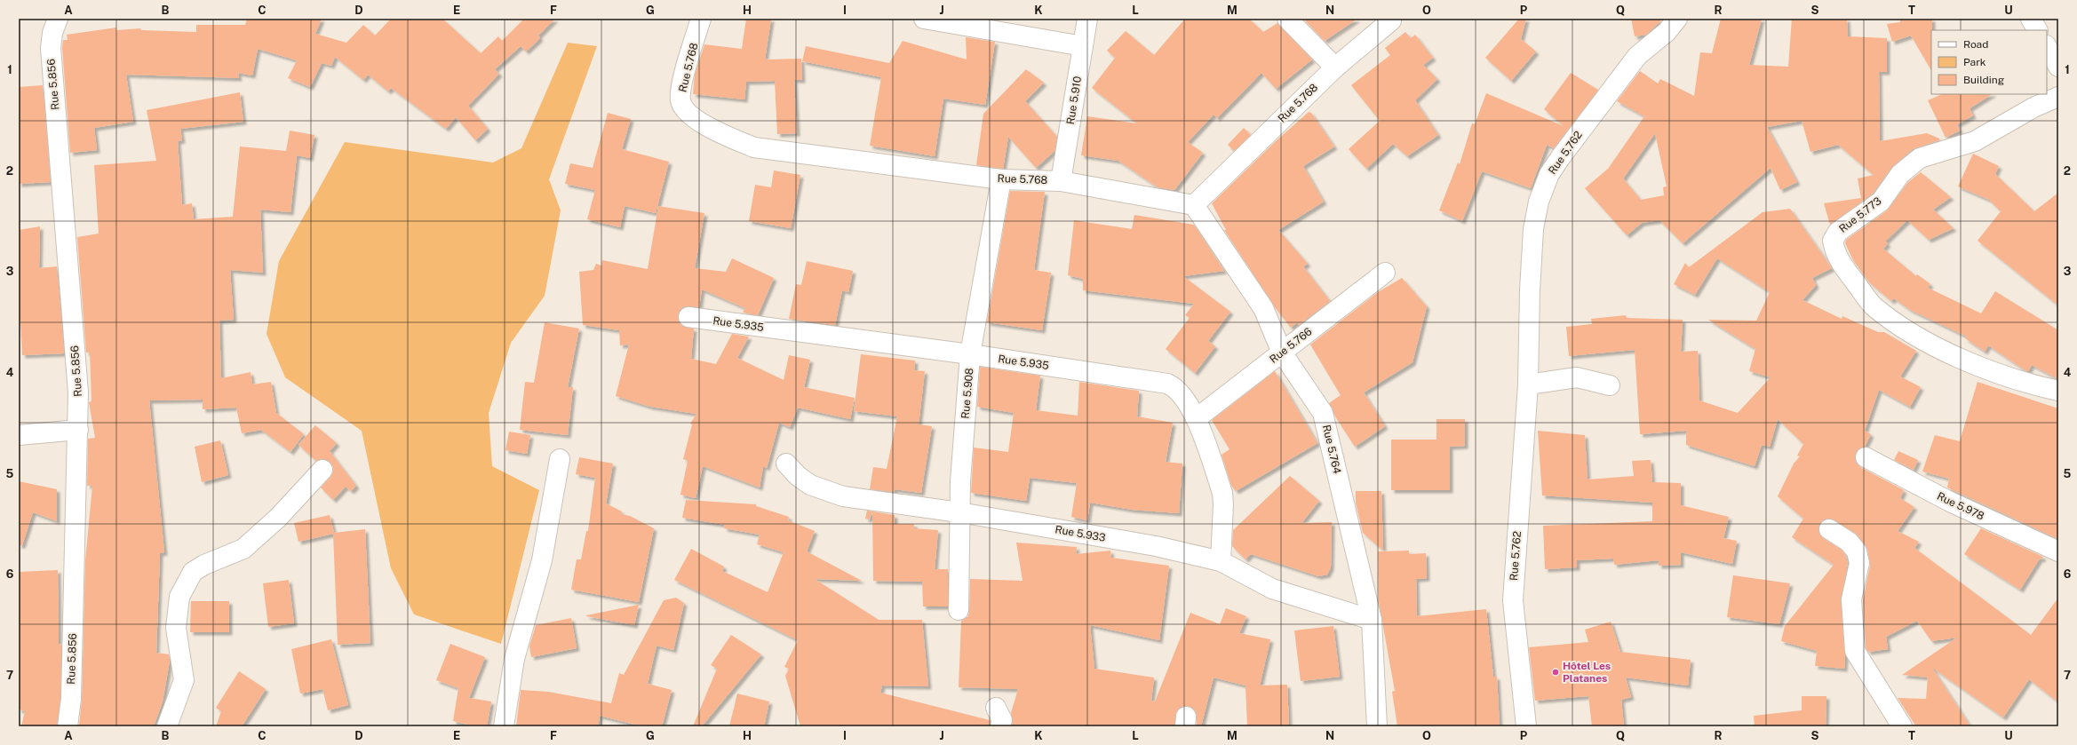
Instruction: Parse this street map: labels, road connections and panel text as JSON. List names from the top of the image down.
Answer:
{
  "streets": {
    "street": [
      "Rue 5.768",
      "Rue 5.856",
      "Rue 5.910",
      "Rue 5.762",
      "Rue 5.773",
      "Rue 5.935",
      "Rue 5.766",
      "Rue 5.908",
      "Rue 5.764",
      "Rue 5.978",
      "Rue 5.933"
    ]
  },
  "crossings": [
    ["Rue 5.768", "Rue 5.910"],
    ["Rue 5.768", "Rue 5.908"],
    ["Rue 5.768", "Rue 5.764"],
    ["Rue 5.935", "Rue 5.766"],
    ["Rue 5.935", "Rue 5.908"],
    ["Rue 5.935", "Rue 5.933"],
    ["Rue 5.766", "Rue 5.764"],
    ["Rue 5.908", "Rue 5.933"],
    ["Rue 5.764", "Rue 5.933"]
  ],
  "places": ["Hôtel Les Platanes"],
  "legend": ["Road", "Park", "Building"],
  "grid": {
    "columns": [
      "A",
      "B",
      "C",
      "D",
      "E",
      "F",
      "G",
      "H",
      "I",
      "J",
      "K",
      "L",
      "M",
      "N",
      "O",
      "P",
      "Q",
      "R",
      "S",
      "T",
      "U"
    ],
    "rows": [
      "1",
      "2",
      "3",
      "4",
      "5",
      "6",
      "7"
    ]
  }
}
